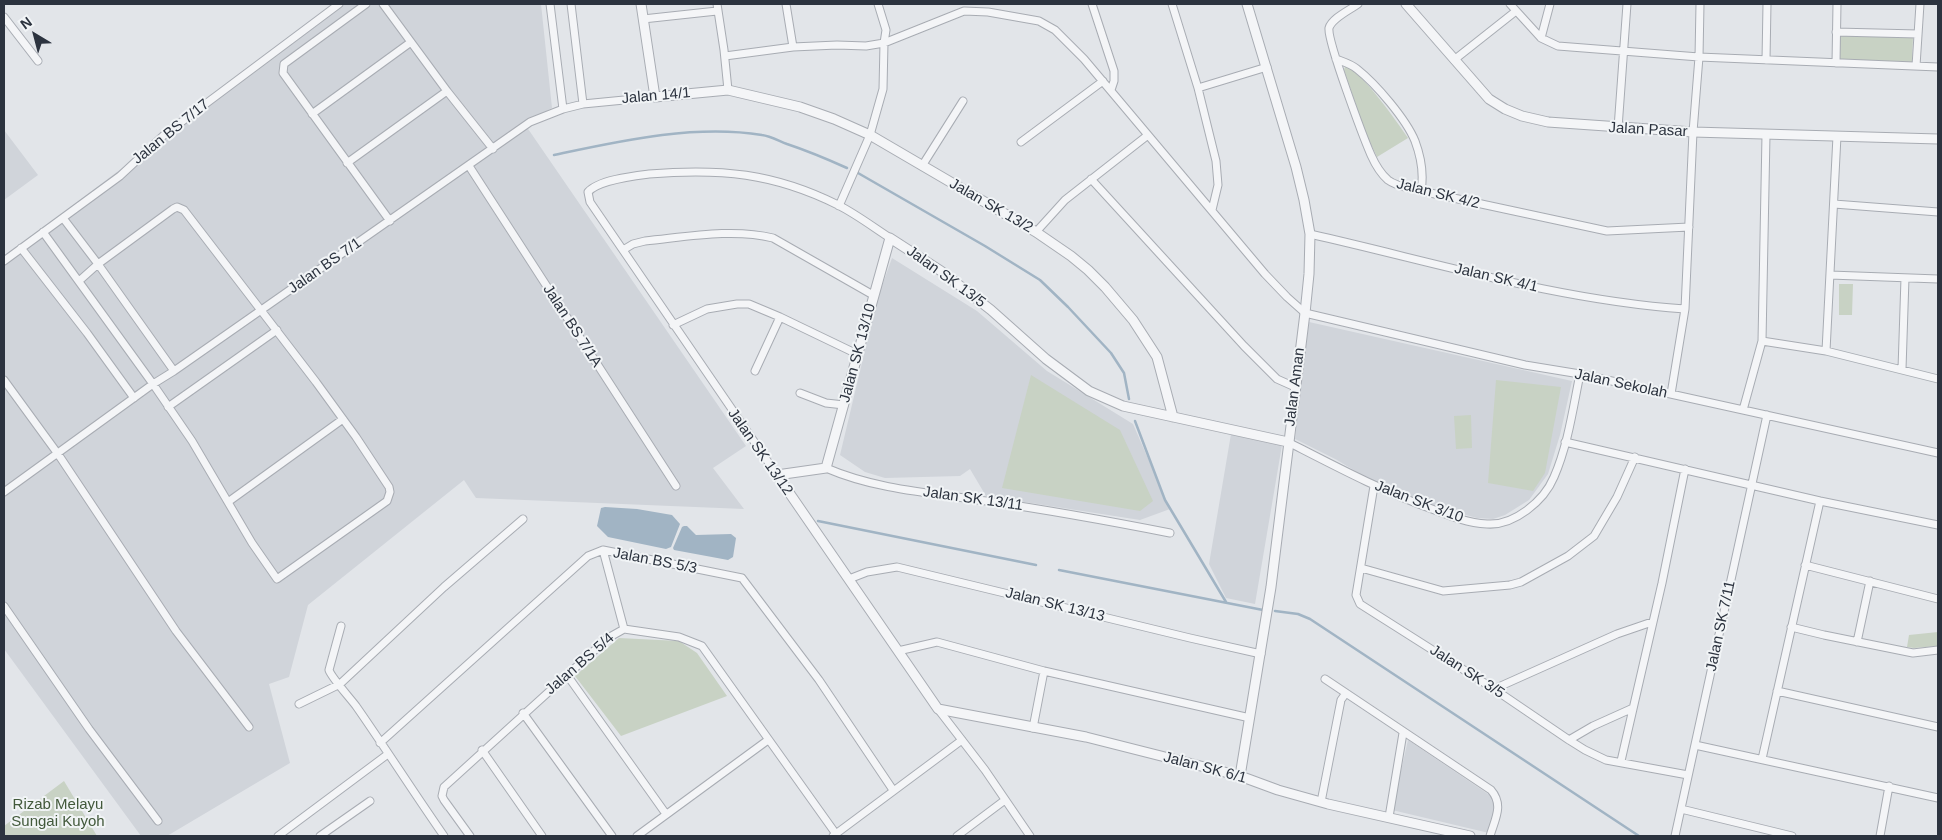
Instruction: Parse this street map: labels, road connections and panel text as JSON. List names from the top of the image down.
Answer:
{
  "streets": {
    "street": [
      "Jalan 14/1",
      "Jalan Pasar",
      "Jalan BS 7/17",
      "Jalan SK 4/2",
      "Jalan SK 13/2",
      "Jalan BS 7/1",
      "Jalan SK 13/5",
      "Jalan SK 4/1",
      "Jalan BS 7/1A",
      "Jalan SK 13/10",
      "Jalan Sekolah",
      "Jalan Aman",
      "Jalan SK 13/12",
      "Jalan SK 13/11",
      "Jalan SK 3/10",
      "Jalan BS 5/3",
      "Jalan SK 13/13",
      "Jalan SK 7/11",
      "Jalan BS 5/4",
      "Jalan SK 3/5",
      "Jalan SK 6/1"
    ]
  },
  "crossings": [
    ["Jalan 14/1", "Jalan SK 13/2"],
    ["Jalan 14/1", "Jalan BS 7/1"],
    ["Jalan SK 13/2", "Jalan SK 13/5"],
    ["Jalan BS 7/1", "Jalan BS 7/1A"],
    ["Jalan SK 13/5", "Jalan SK 13/10"],
    ["Jalan SK 13/5", "Jalan Aman"],
    ["Jalan SK 13/5", "Jalan SK 13/12"],
    ["Jalan SK 13/5", "Jalan SK 3/10"],
    ["Jalan SK 4/1", "Jalan Aman"],
    ["Jalan SK 13/10", "Jalan SK 13/11"],
    ["Jalan Sekolah", "Jalan Aman"],
    ["Jalan Sekolah", "Jalan SK 3/10"],
    ["Jalan Sekolah", "Jalan SK 7/11"],
    ["Jalan Aman", "Jalan SK 3/10"],
    ["Jalan Aman", "Jalan SK 13/13"],
    ["Jalan Aman", "Jalan SK 6/1"],
    ["Jalan SK 13/12", "Jalan SK 13/13"],
    ["Jalan SK 13/12", "Jalan SK 6/1"],
    ["Jalan SK 3/10", "Jalan SK 3/5"],
    ["Jalan SK 7/11", "Jalan SK 3/5"]
  ],
  "parks": ["Rizab Melayu Sungai Kuyoh"],
  "north": "top left"
}
